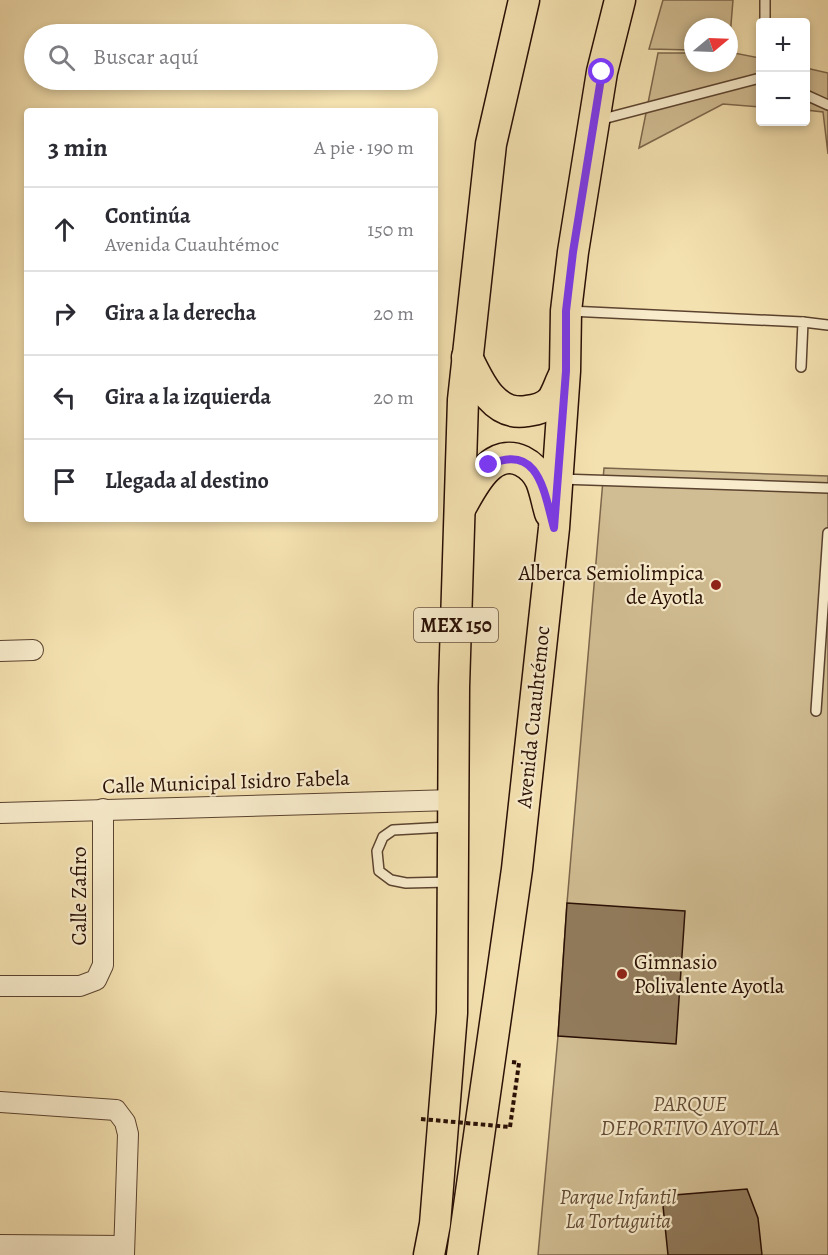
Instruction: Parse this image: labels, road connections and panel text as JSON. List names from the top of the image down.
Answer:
{
  "streets": {
    "main road": ["MEX 150", "Avenida Cuauhtémoc"],
    "street": ["Calle Municipal Isidro Fabela", "Calle Zafiro"]
  },
  "crossings": [
    ["MEX 150", "Calle Municipal Isidro Fabela"],
    ["Calle Municipal Isidro Fabela", "Calle Zafiro"]
  ],
  "parks": ["PARQUE DEPORTIVO AYOTLA", "Parque Infantil La Tortuguita"],
  "places": ["Alberca Semiolimpica de Ayotla", "Gimnasio Polivalente Ayotla"],
  "north": "right",
  "page": {
    "map_buttons": ["+", "−"],
    "search": "Buscar aquí",
    "heading": ["3 min", "A pie · 190 m"],
    "list": [
      ["Continúa", "Avenida Cuauhtémoc", "150 m"],
      ["Gira a la derecha", "20 m"],
      ["Gira a la izquierda", "20 m"],
      "Llegada al destino"
    ]
  }
}
